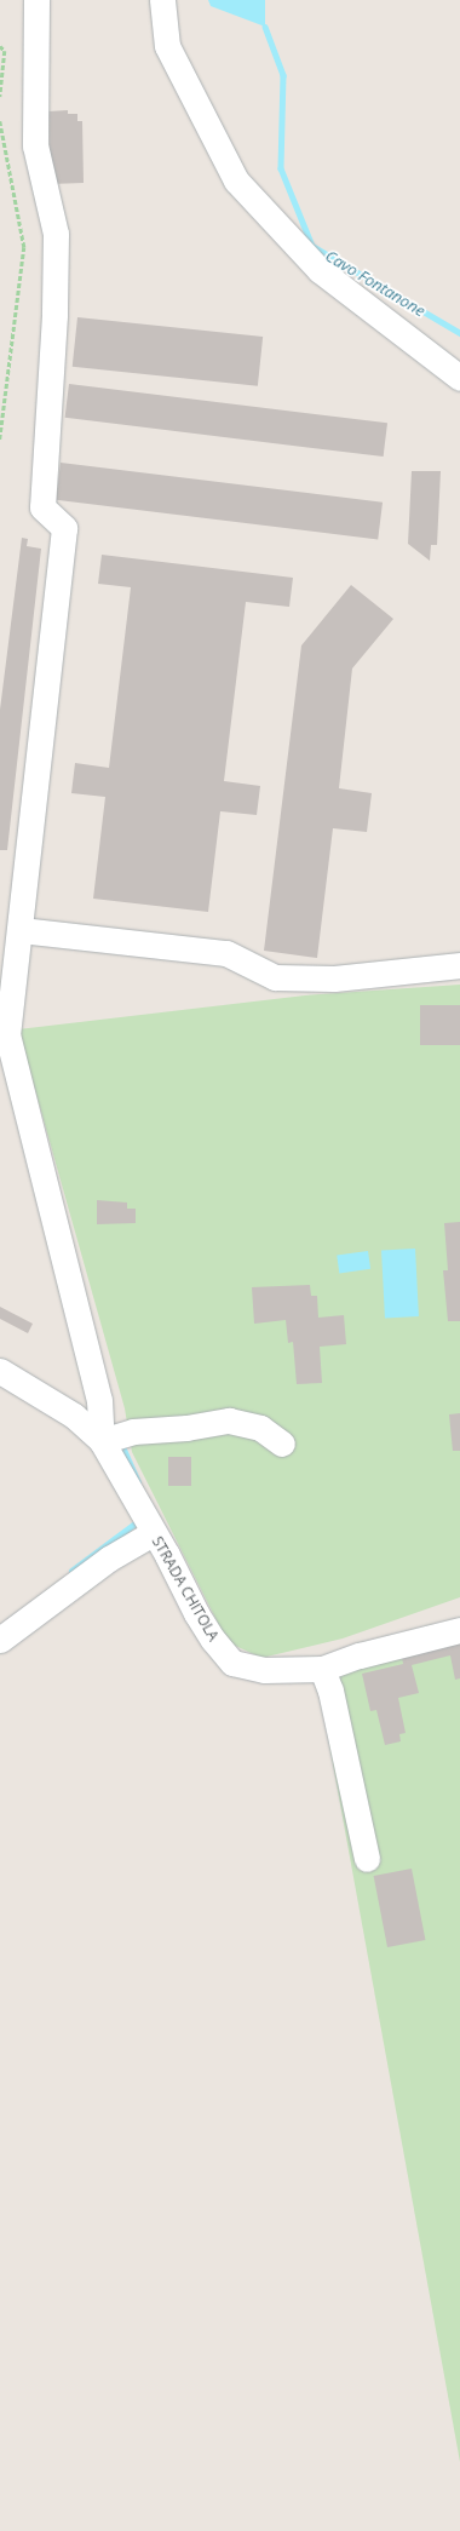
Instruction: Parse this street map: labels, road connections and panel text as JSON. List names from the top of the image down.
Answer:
{
  "streets": {
    "street": ["STRADA CHITOLA"]
  },
  "water": ["Cavo Fontanone"]
}
